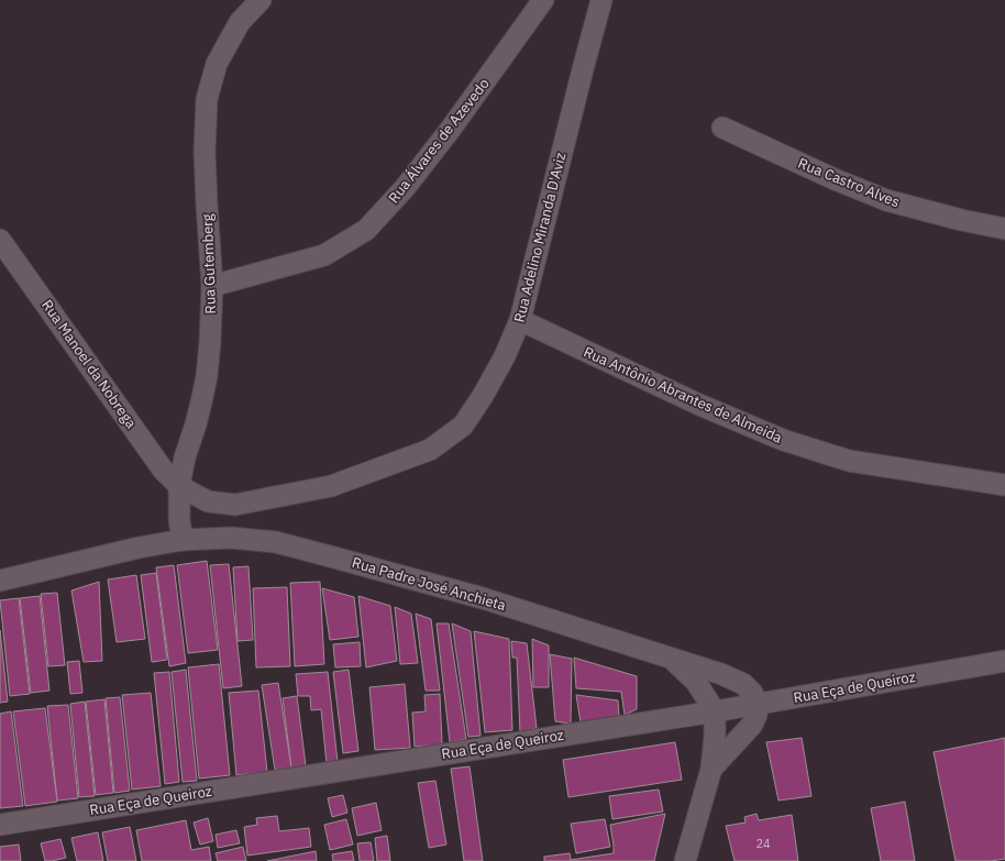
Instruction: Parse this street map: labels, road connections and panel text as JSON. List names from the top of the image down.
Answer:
{
  "streets": {
    "street": [
      "Rua Álvares de Azevedo",
      "Rua Castro Alves",
      "Rua Adelino Miranda D'Aviz",
      "Rua Gutemberg",
      "Rua Manoel da Nobrega",
      "Rua Antônio Abrantes de Almeida",
      "Rua Padre José Anchieta",
      "Rua Eça de Queiroz"
    ]
  },
  "crossings": [
    ["Rua Álvares de Azevedo", "Rua Gutemberg"],
    ["Rua Adelino Miranda D'Aviz", "Rua Gutemberg"],
    ["Rua Adelino Miranda D'Aviz", "Rua Manoel da Nobrega"],
    ["Rua Adelino Miranda D'Aviz", "Rua Antônio Abrantes de Almeida"],
    ["Rua Gutemberg", "Rua Manoel da Nobrega"],
    ["Rua Gutemberg", "Rua Padre José Anchieta"],
    ["Rua Padre José Anchieta", "Rua Eça de Queiroz"]
  ],
  "house_numbers": ["24"]
}
